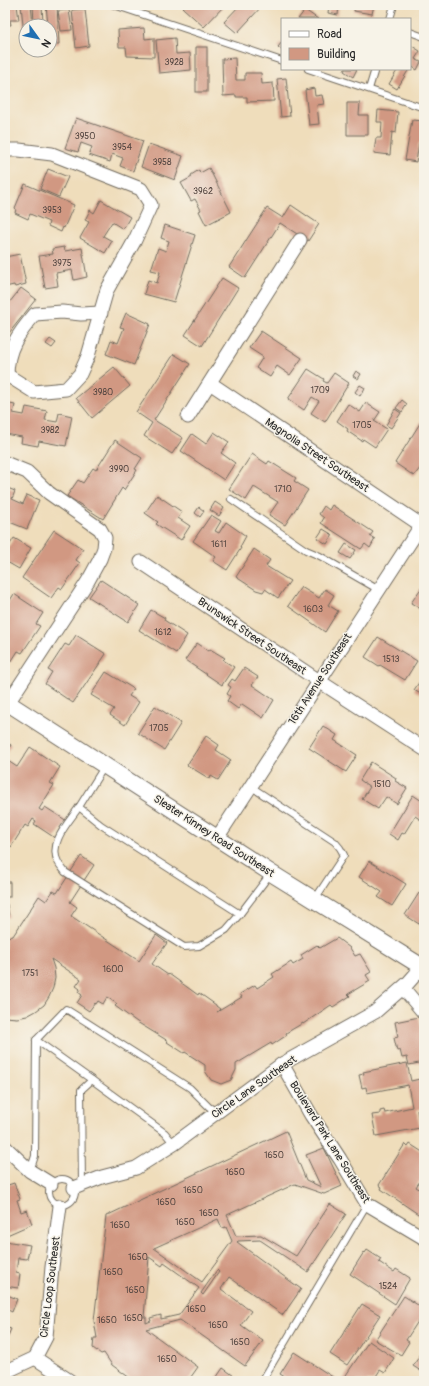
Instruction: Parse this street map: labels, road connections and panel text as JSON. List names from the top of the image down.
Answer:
{
  "streets": {
    "street": [
      "Magnolia Street Southeast",
      "Brunswick Street Southeast",
      "16th Avenue Southeast",
      "Sleater Kinney Road Southeast",
      "Circle Lane Southeast",
      "Boulevard Park Lane Southeast",
      "Circle Loop Southeast"
    ]
  },
  "crossings": [
    ["Magnolia Street Southeast", "16th Avenue Southeast"],
    ["Brunswick Street Southeast", "16th Avenue Southeast"],
    ["16th Avenue Southeast", "Sleater Kinney Road Southeast"],
    ["Sleater Kinney Road Southeast", "Circle Lane Southeast"],
    ["Circle Lane Southeast", "Boulevard Park Lane Southeast"],
    ["Circle Lane Southeast", "Circle Loop Southeast"]
  ],
  "house_numbers": [
    "3928",
    "3950",
    "3954",
    "3958",
    "3962",
    "3953",
    "3975",
    "1709",
    "3980",
    "1705",
    "3982",
    "3990",
    "1710",
    "1611",
    "1603",
    "1612",
    "1513",
    "1705",
    "1510",
    "1600",
    "1751",
    "1650",
    "1650",
    "1650",
    "1650",
    "1650",
    "1650",
    "1650",
    "1650",
    "1650",
    "1524",
    "1650",
    "1650",
    "1650",
    "1650",
    "1650",
    "1650",
    "1650"
  ],
  "legend": ["Road", "Building"],
  "north": "bottom right"
}
